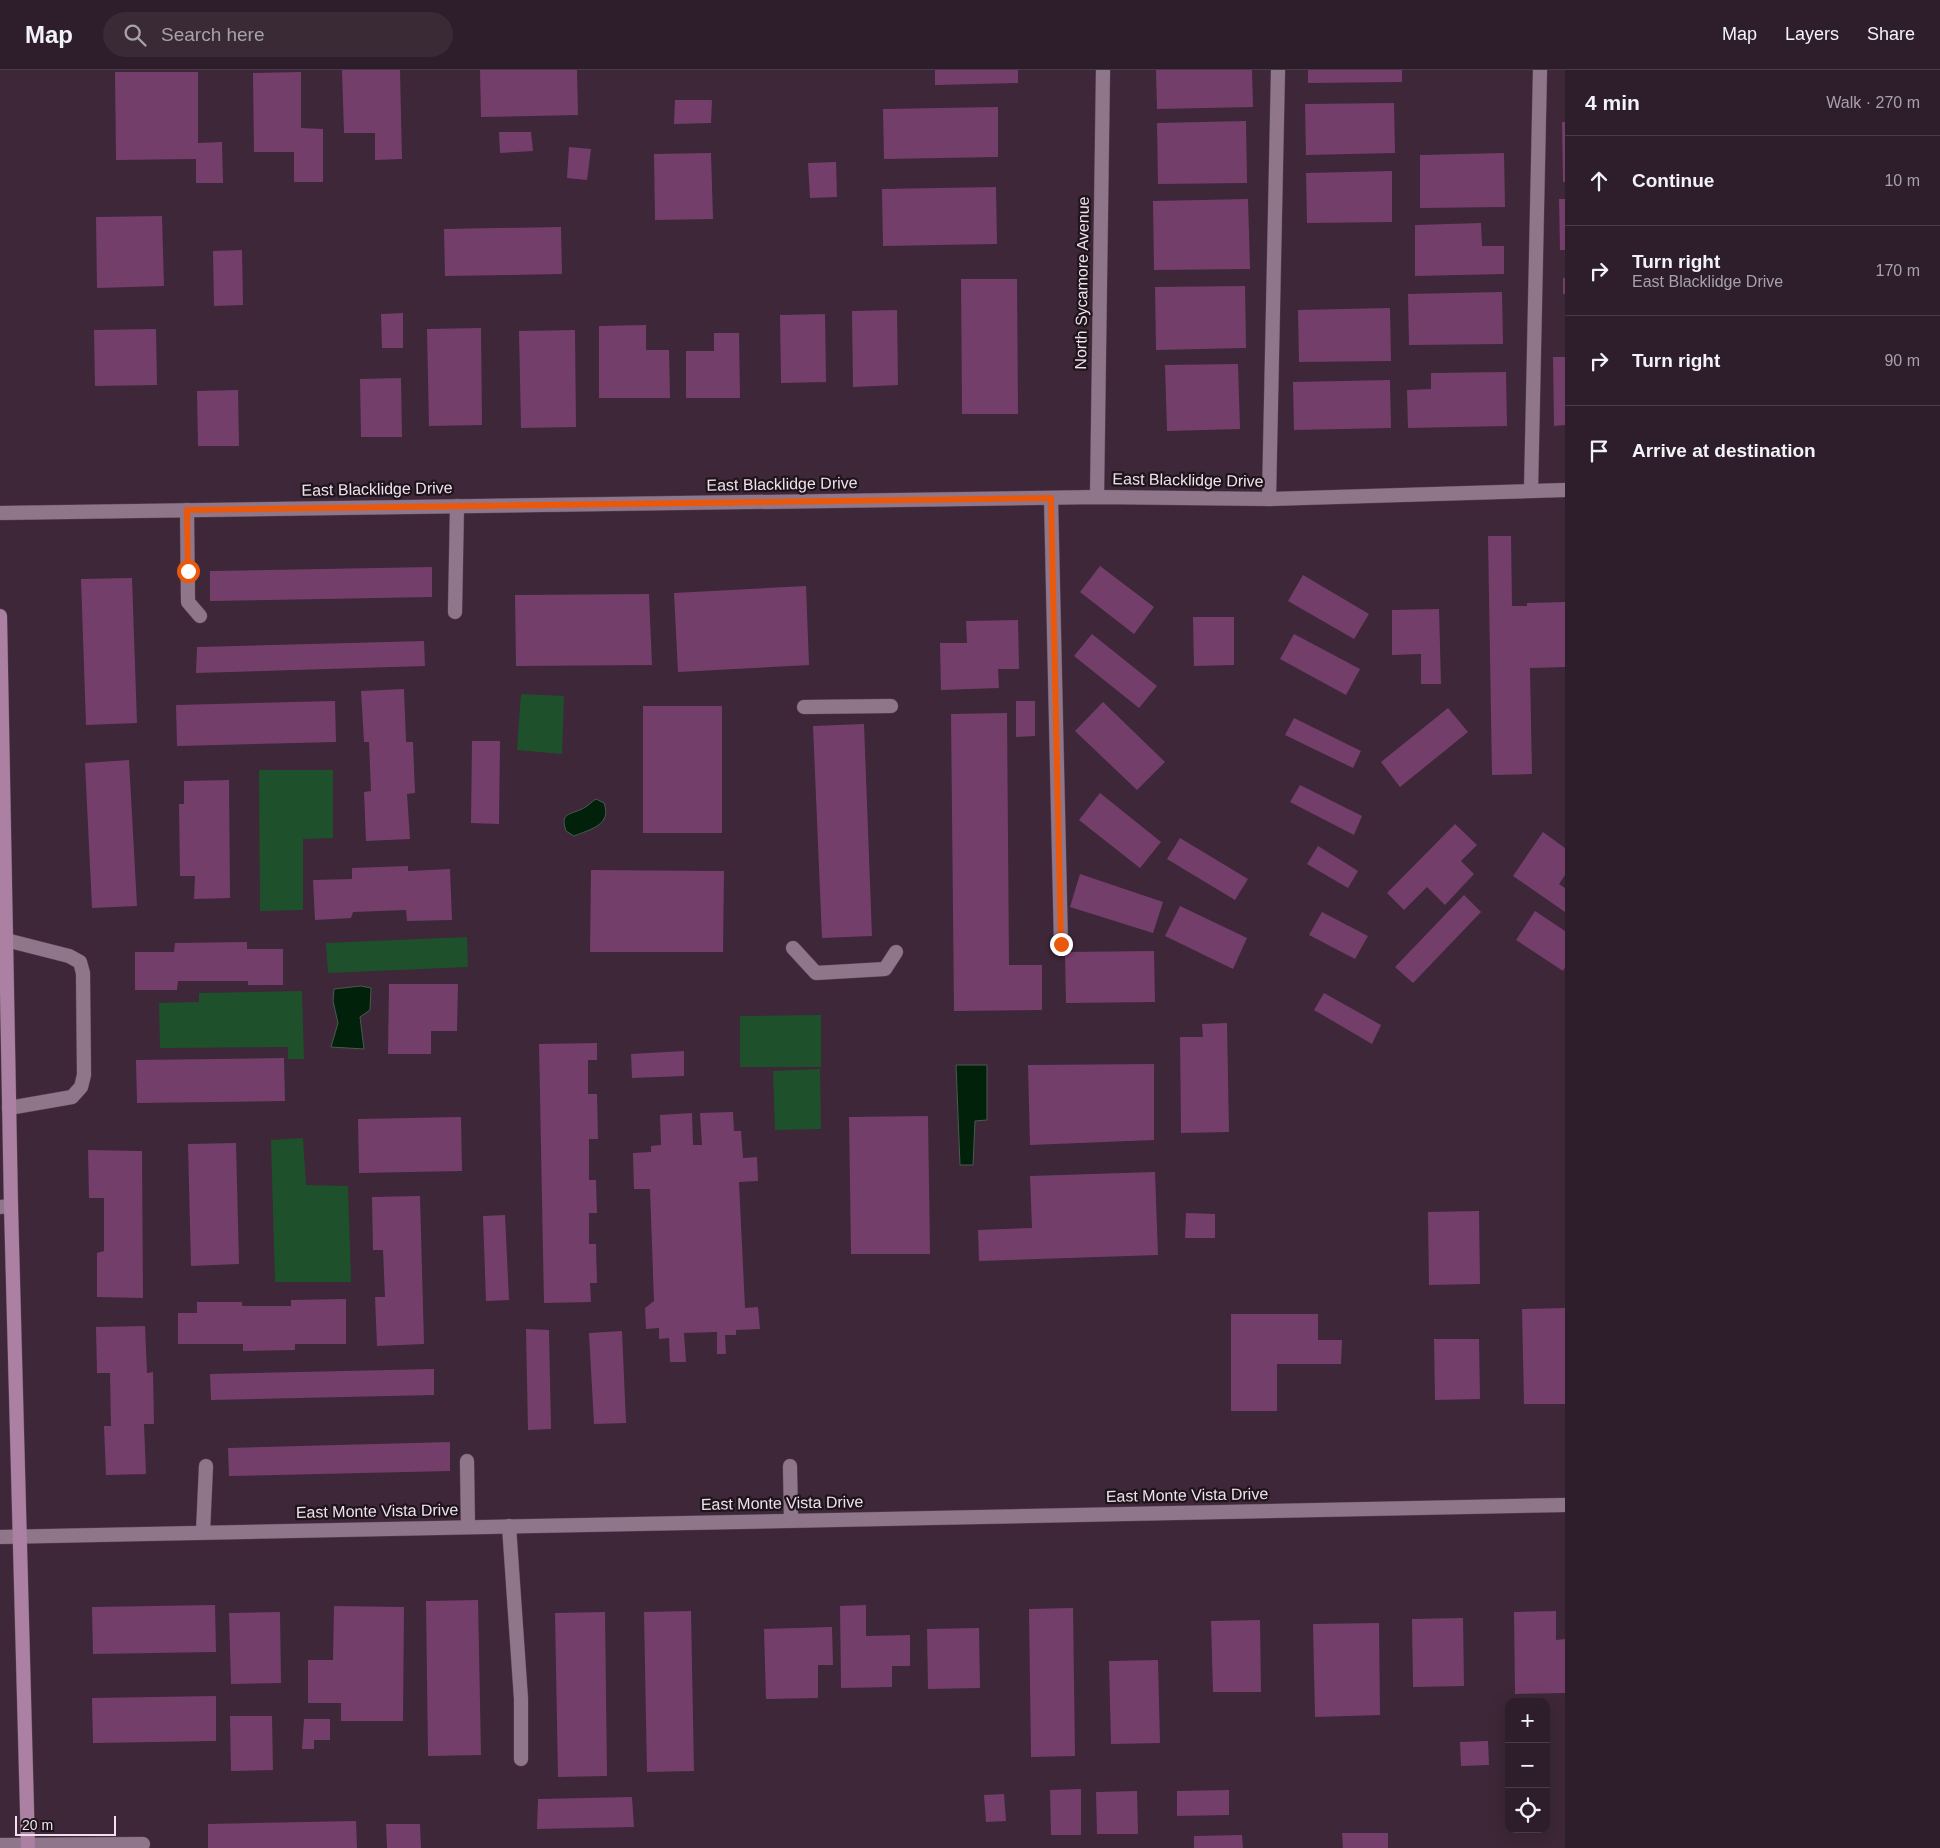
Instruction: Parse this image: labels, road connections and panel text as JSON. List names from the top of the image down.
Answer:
{
  "streets": {
    "street": ["North Sycamore Avenue", "East Blacklidge Drive", "East Monte Vista Drive"]
  },
  "crossings": [
    ["North Sycamore Avenue", "East Blacklidge Drive"]
  ],
  "scale_bar": "20 m",
  "page": {
    "header": "Map",
    "search": "Search here",
    "nav": ["Map", "Layers", "Share"],
    "heading": ["4 min", "Walk · 270 m"],
    "list": [
      ["Continue", "10 m"],
      ["Turn right", "East Blacklidge Drive", "170 m"],
      ["Turn right", "90 m"],
      "Arrive at destination"
    ],
    "map_buttons": ["+", "−"],
    "scale": "20 m"
  }
}
